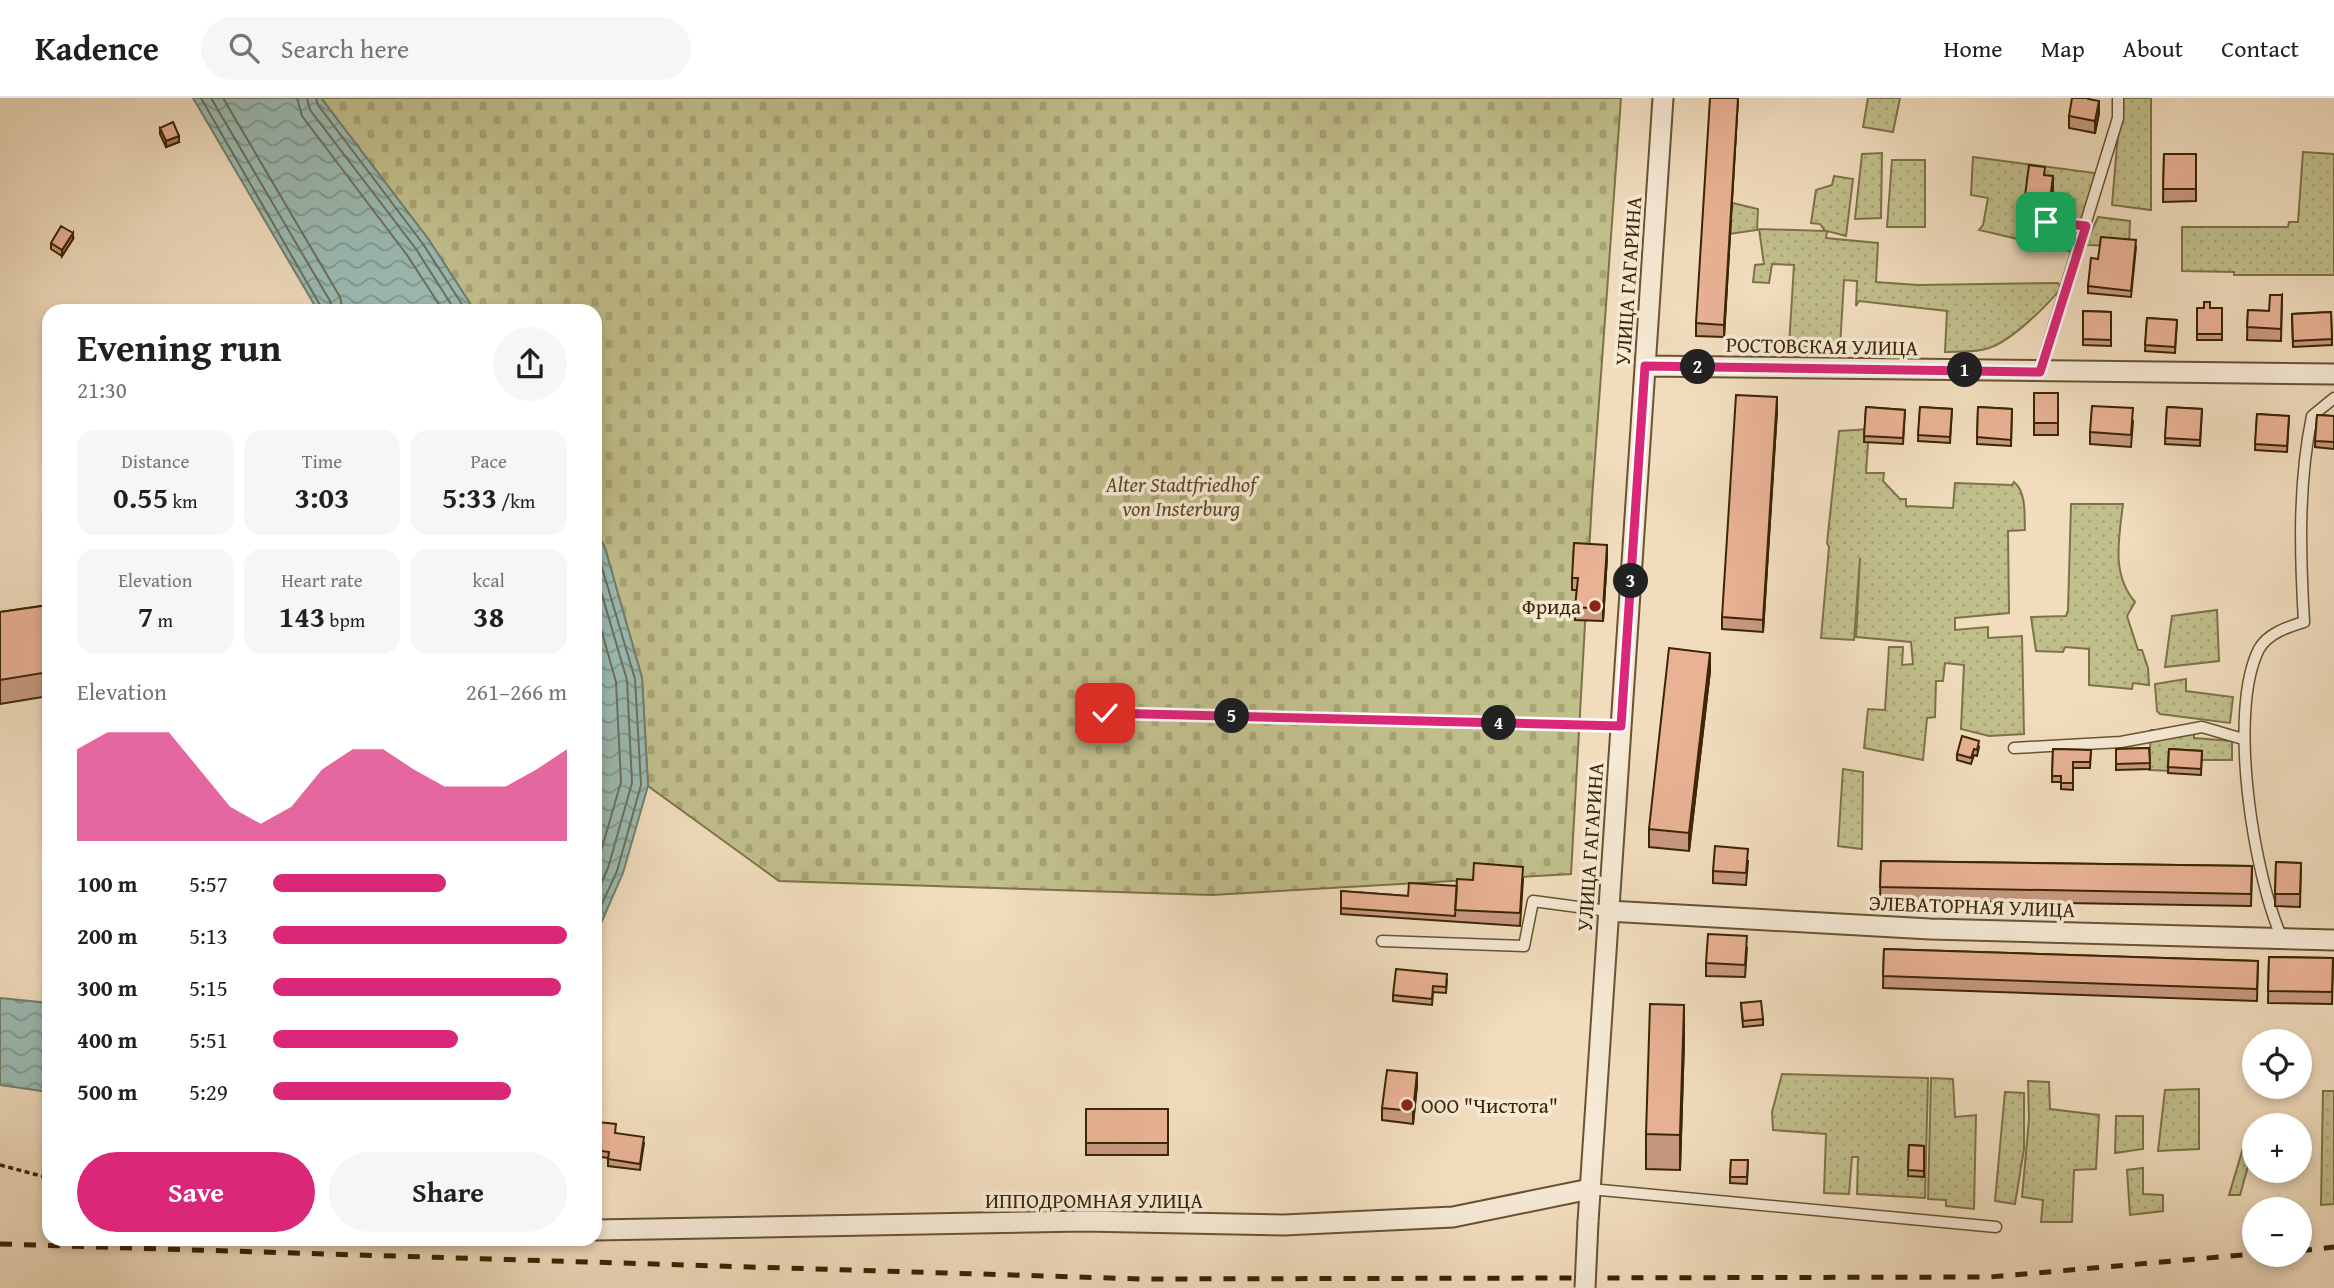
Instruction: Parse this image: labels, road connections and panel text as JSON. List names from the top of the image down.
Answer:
{
  "streets": {
    "street": [
      "УЛИЦА ГАГАРИНА",
      "РОСТОВСКАЯ УЛИЦА",
      "ЭЛЕВАТОРНАЯ УЛИЦА",
      "ИППОДРОМНАЯ УЛИЦА"
    ]
  },
  "crossings": [
    ["УЛИЦА ГАГАРИНА", "РОСТОВСКАЯ УЛИЦА"],
    ["УЛИЦА ГАГАРИНА", "ЭЛЕВАТОРНАЯ УЛИЦА"],
    ["УЛИЦА ГАГАРИНА", "ИППОДРОМНАЯ УЛИЦА"]
  ],
  "parks": ["Alter Stadtfriedhof von Insterburg"],
  "places": ["Фрида", "ООО \"Чистота\""],
  "page": {
    "header": "Kadence",
    "search": "Search here",
    "nav": [
      "Home",
      "Map",
      "About",
      "Contact"
    ],
    "heading": ["Evening run", "21:30"],
    "pins": [
      "2",
      "1",
      "3",
      "5",
      "4"
    ],
    "stats": [
      ["Distance", "0.55 km"],
      ["Time", "3:03"],
      ["Pace", "5:33 /km"],
      ["Elevation", "7 m"],
      ["Heart rate", "143 bpm"],
      ["kcal", "38"]
    ],
    "chart": ["Elevation", "261–266 m"],
    "list": [
      {
        "name": "100 m",
        "note": "5:57"
      },
      {
        "name": "200 m",
        "note": "5:13"
      },
      {
        "name": "300 m",
        "note": "5:15"
      },
      {
        "name": "400 m",
        "note": "5:51"
      },
      {
        "name": "500 m",
        "note": "5:29"
      }
    ],
    "map_buttons": ["+", "−"],
    "buttons": ["Save", "Share"]
  }
}
